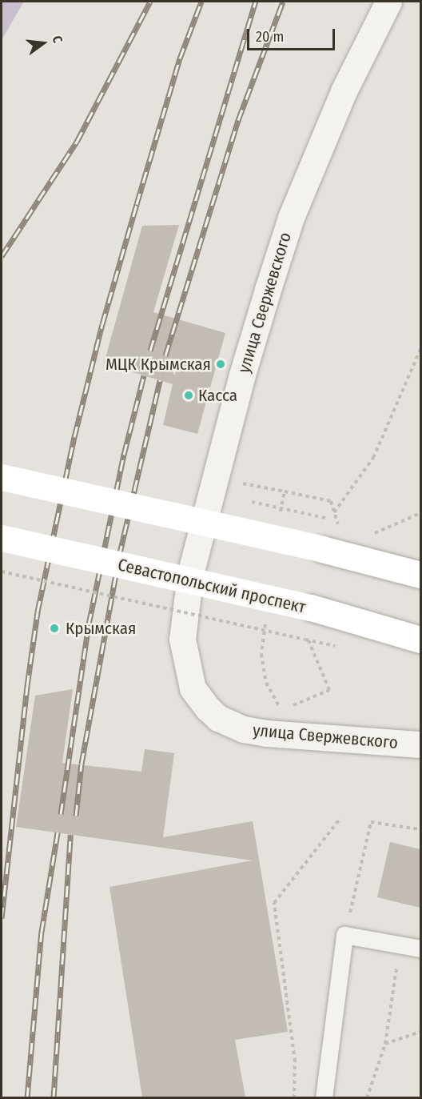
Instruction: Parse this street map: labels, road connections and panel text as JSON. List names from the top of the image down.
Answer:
{
  "streets": {
    "main road": ["Севастопольский проспект"],
    "street": ["улица Свержевского"]
  },
  "places": ["МЦК Крымская", "Касса", "Крымская"],
  "scale_bar": "20 m",
  "north": "right"
}
